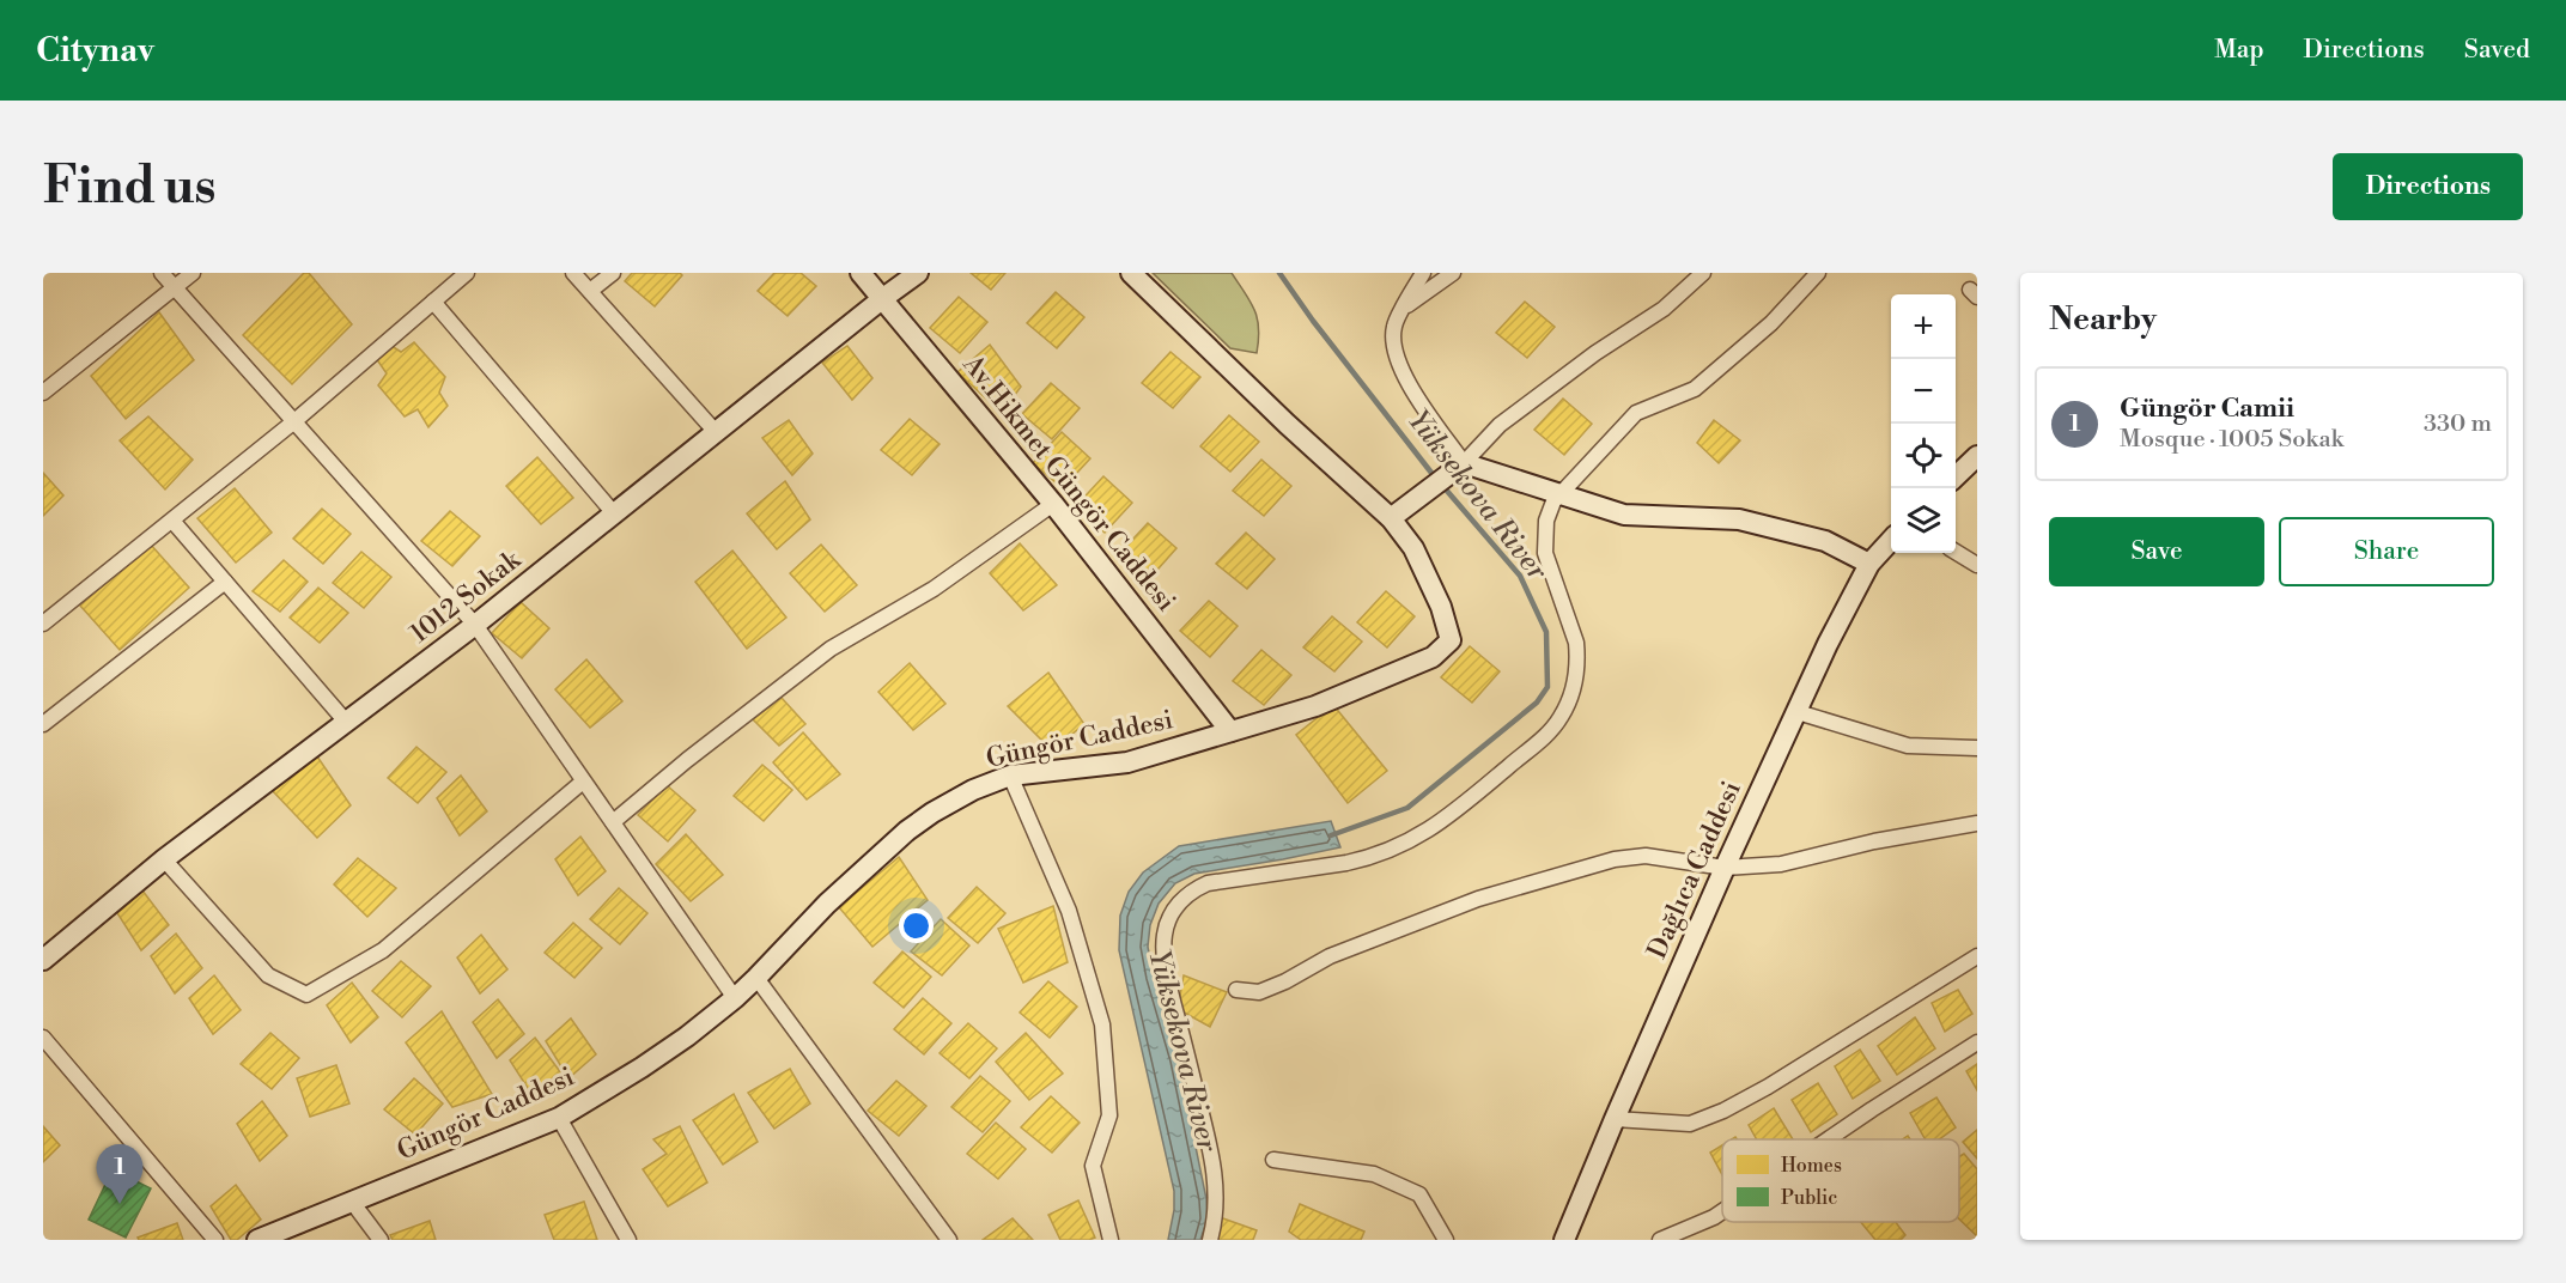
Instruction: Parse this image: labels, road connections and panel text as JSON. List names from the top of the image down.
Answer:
{
  "streets": {
    "street": [
      "Av.Hikmet Güngör Caddesi",
      "1012 Sokak",
      "Güngör Caddesi",
      "Dağlıca Caddesi"
    ]
  },
  "crossings": [
    ["Av.Hikmet Güngör Caddesi", "1012 Sokak"],
    ["Av.Hikmet Güngör Caddesi", "Güngör Caddesi"]
  ],
  "water": ["Yüksekova River"],
  "legend": ["Homes", "Public"],
  "page": {
    "header": "Citynav",
    "nav": ["Map", "Directions", "Saved"],
    "buttons": [
      "Directions",
      ["Save", "Share"]
    ],
    "title": "Find us",
    "heading": "Nearby",
    "map_buttons": ["+", "−"],
    "list": [
      {
        "mark": "1",
        "name": "Güngör Camii",
        "note": "Mosque · 1005 Sokak",
        "value": "330 m"
      }
    ],
    "pins": "1"
  }
}
